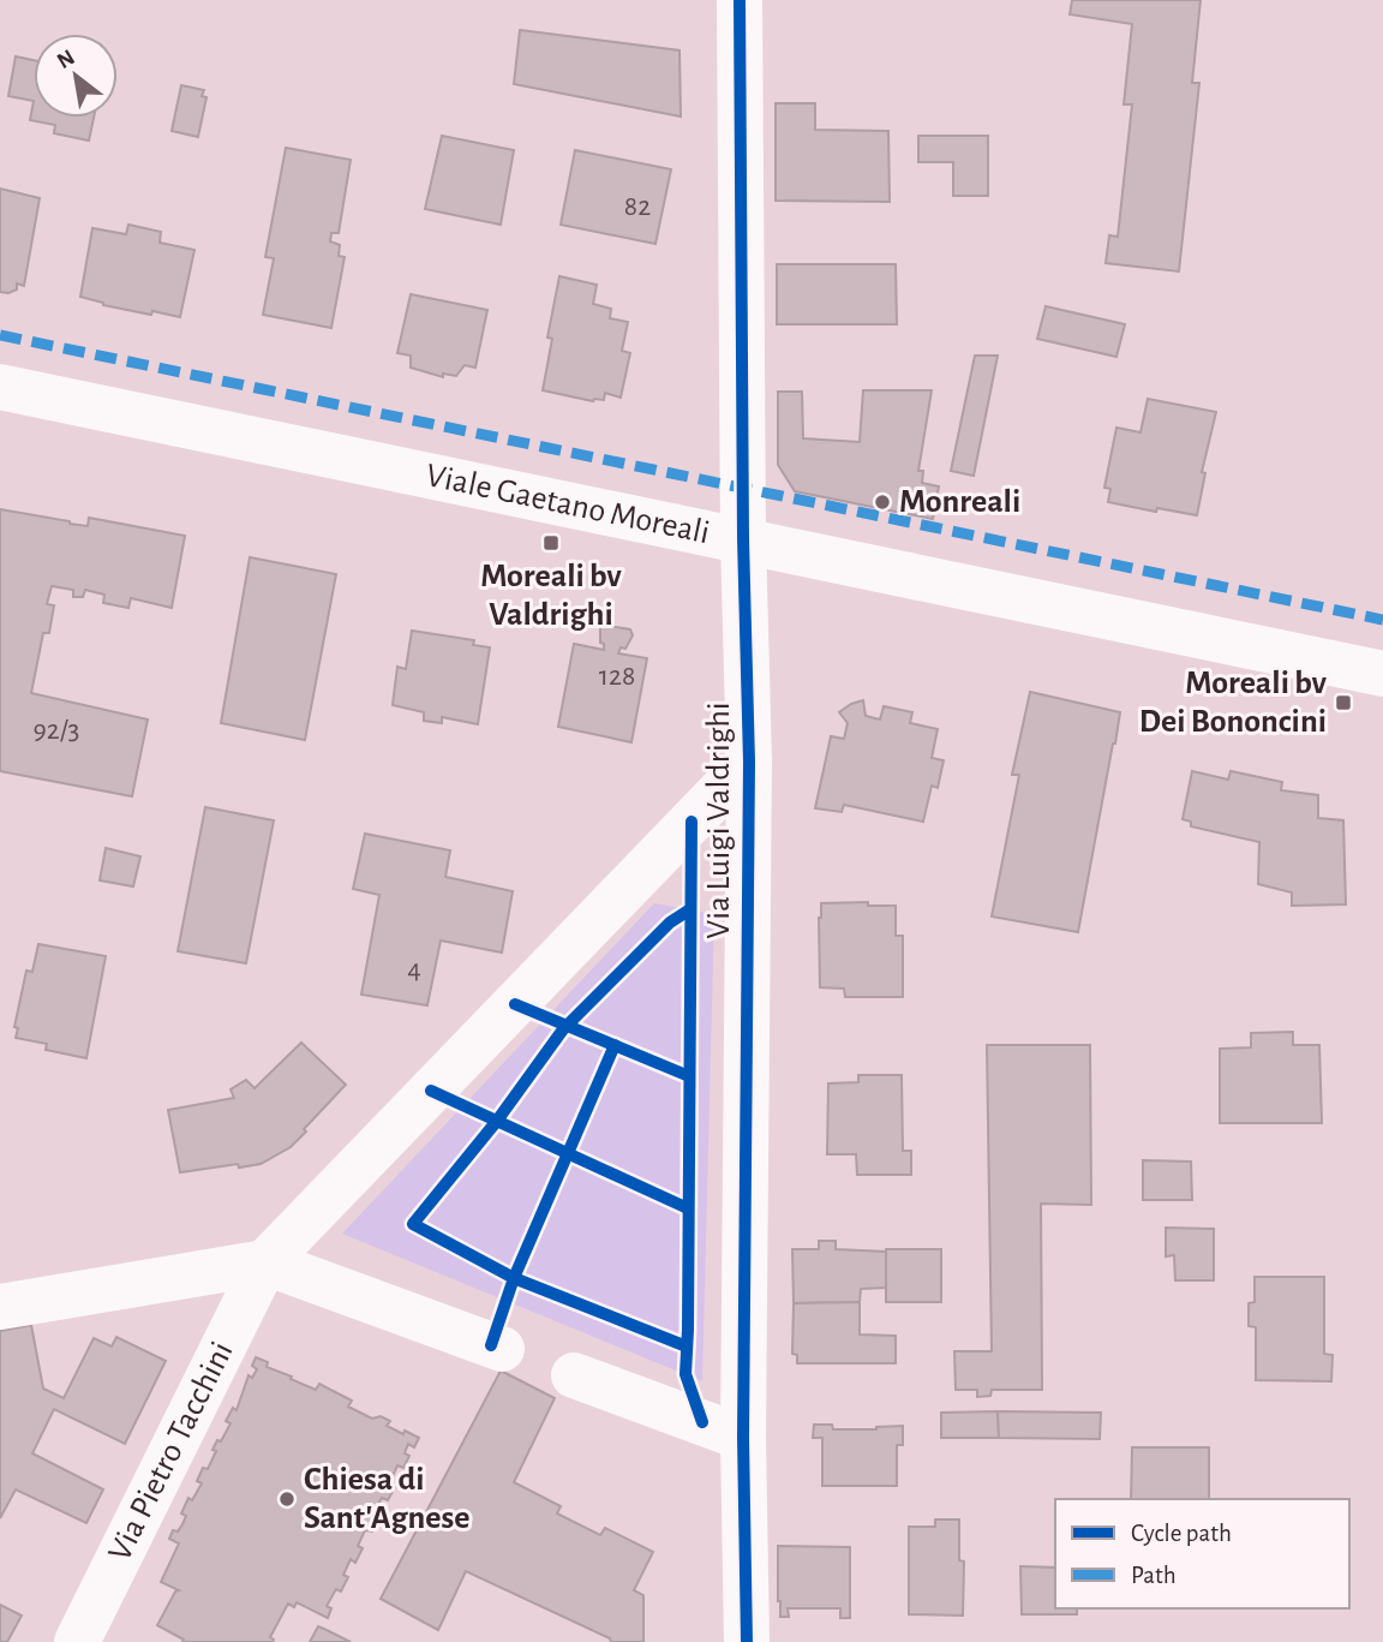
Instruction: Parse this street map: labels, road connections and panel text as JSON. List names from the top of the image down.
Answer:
{
  "streets": {
    "street": ["Viale Gaetano Moreali", "Via Luigi Valdrighi", "Via Pietro Tacchini"]
  },
  "crossings": [
    ["Viale Gaetano Moreali", "Via Luigi Valdrighi"],
    ["Via Luigi Valdrighi", "Via Pietro Tacchini"]
  ],
  "places": {
    "other": ["Monreali", "Chiesa di Sant'Agnese"],
    "transit": ["Moreali bv Valdrighi", "Moreali bv Dei Bononcini"]
  },
  "house_numbers": [
    "82",
    "128",
    "92/3",
    "4"
  ],
  "legend": ["Cycle path", "Path"],
  "north": "top left"
}
